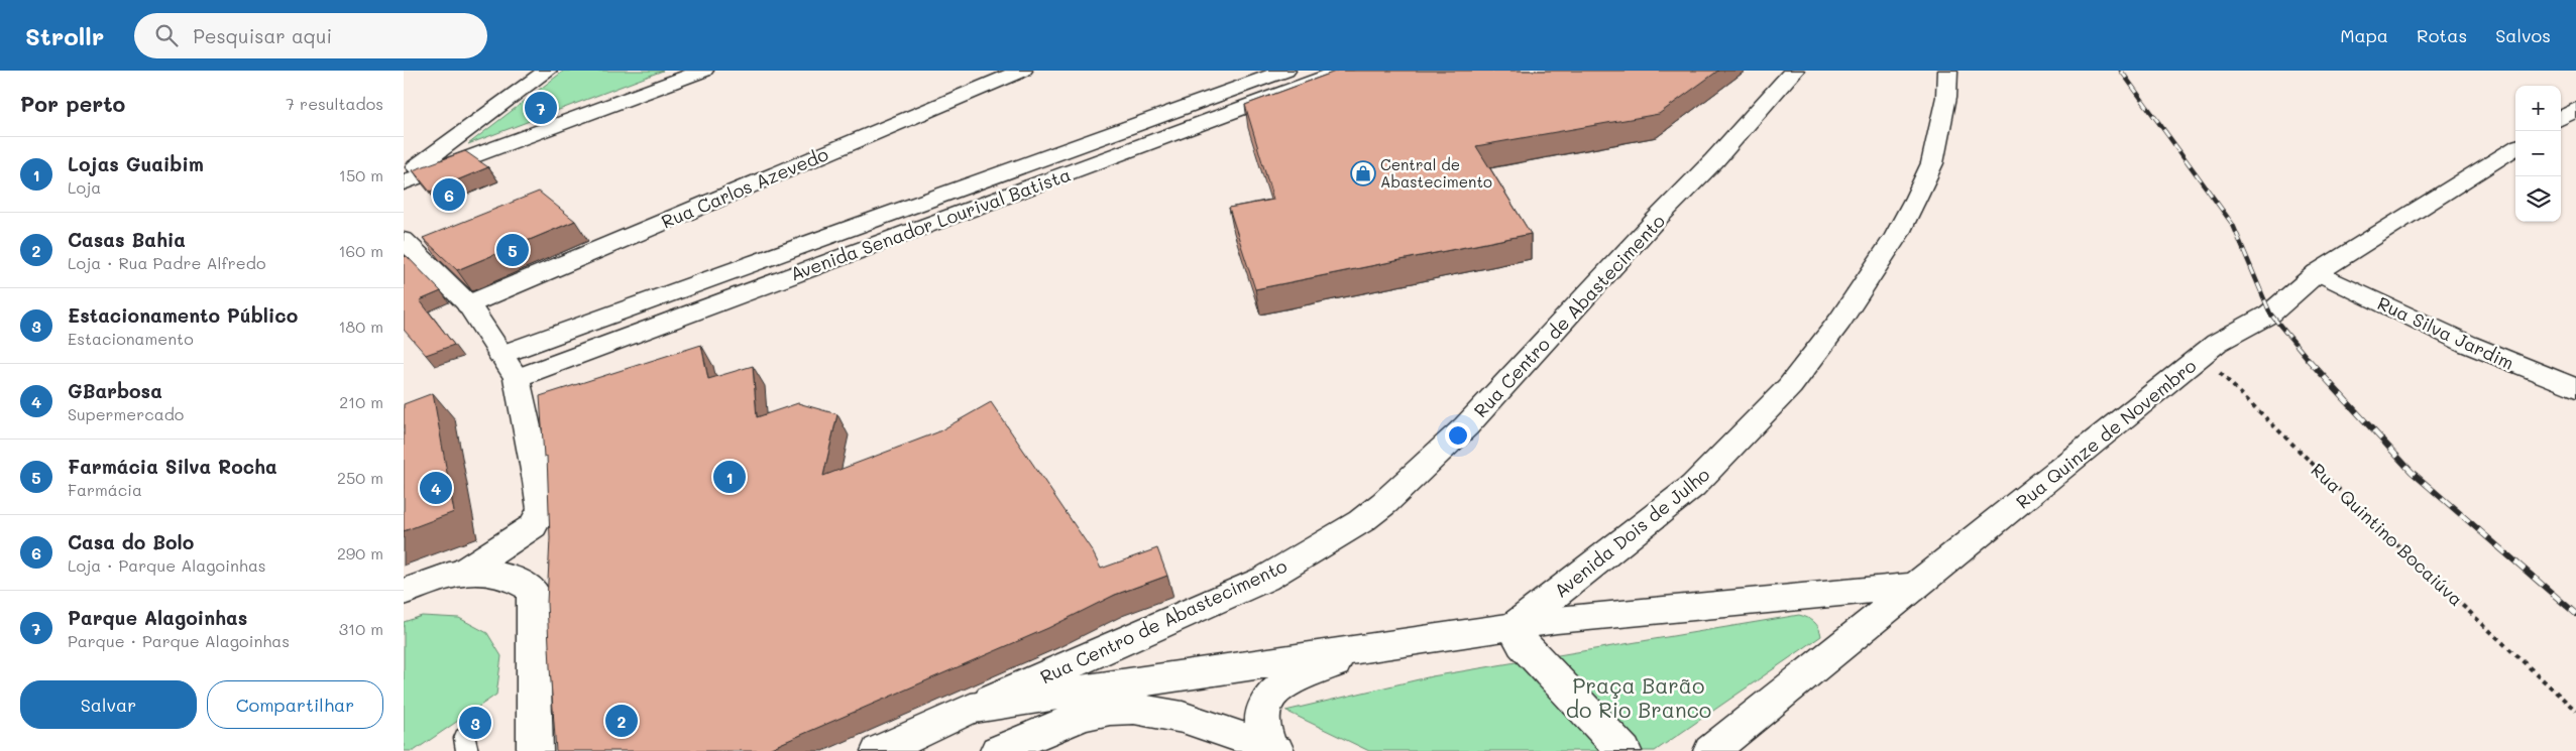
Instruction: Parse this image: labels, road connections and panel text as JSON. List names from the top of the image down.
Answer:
{
  "streets": {
    "street": [
      "Rua Carlos Azevedo",
      "Avenida Senador Lourival Batista",
      "Rua Centro de Abastecimento",
      "Rua Silva Jardim",
      "Rua Quinze de Novembro",
      "Avenida Dois de Julho"
    ],
    "path": ["Rua Quintino Bocaiúva"]
  },
  "crossings": [
    ["Rua Silva Jardim", "Rua Quinze de Novembro"],
    ["Rua Quinze de Novembro", "Rua Quintino Bocaiúva"]
  ],
  "parks": ["Praça Barão do Rio Branco"],
  "places": {
    "shop": ["Central de Abastecimento"]
  },
  "page": {
    "header": "Strollr",
    "search": "Pesquisar aqui",
    "nav": ["Mapa", "Rotas", "Salvos"],
    "heading": ["Por perto", "7 resultados"],
    "map_buttons": ["+", "−"],
    "pins": [
      "7",
      "6",
      "5",
      "1",
      "4",
      "2",
      "3"
    ],
    "list": [
      {
        "mark": "1",
        "name": "Lojas Guaibim",
        "note": "Loja",
        "value": "150 m"
      },
      {
        "mark": "2",
        "name": "Casas Bahia",
        "note": "Loja · Rua Padre Alfredo",
        "value": "160 m"
      },
      {
        "mark": "3",
        "name": "Estacionamento Público",
        "note": "Estacionamento",
        "value": "180 m"
      },
      {
        "mark": "4",
        "name": "GBarbosa",
        "note": "Supermercado",
        "value": "210 m"
      },
      {
        "mark": "5",
        "name": "Farmácia Silva Rocha",
        "note": "Farmácia",
        "value": "250 m"
      },
      {
        "mark": "6",
        "name": "Casa do Bolo",
        "note": "Loja · Parque Alagoinhas",
        "value": "290 m"
      },
      {
        "mark": "7",
        "name": "Parque Alagoinhas",
        "note": "Parque · Parque Alagoinhas",
        "value": "310 m"
      }
    ],
    "buttons": ["Salvar", "Compartilhar"]
  }
}
